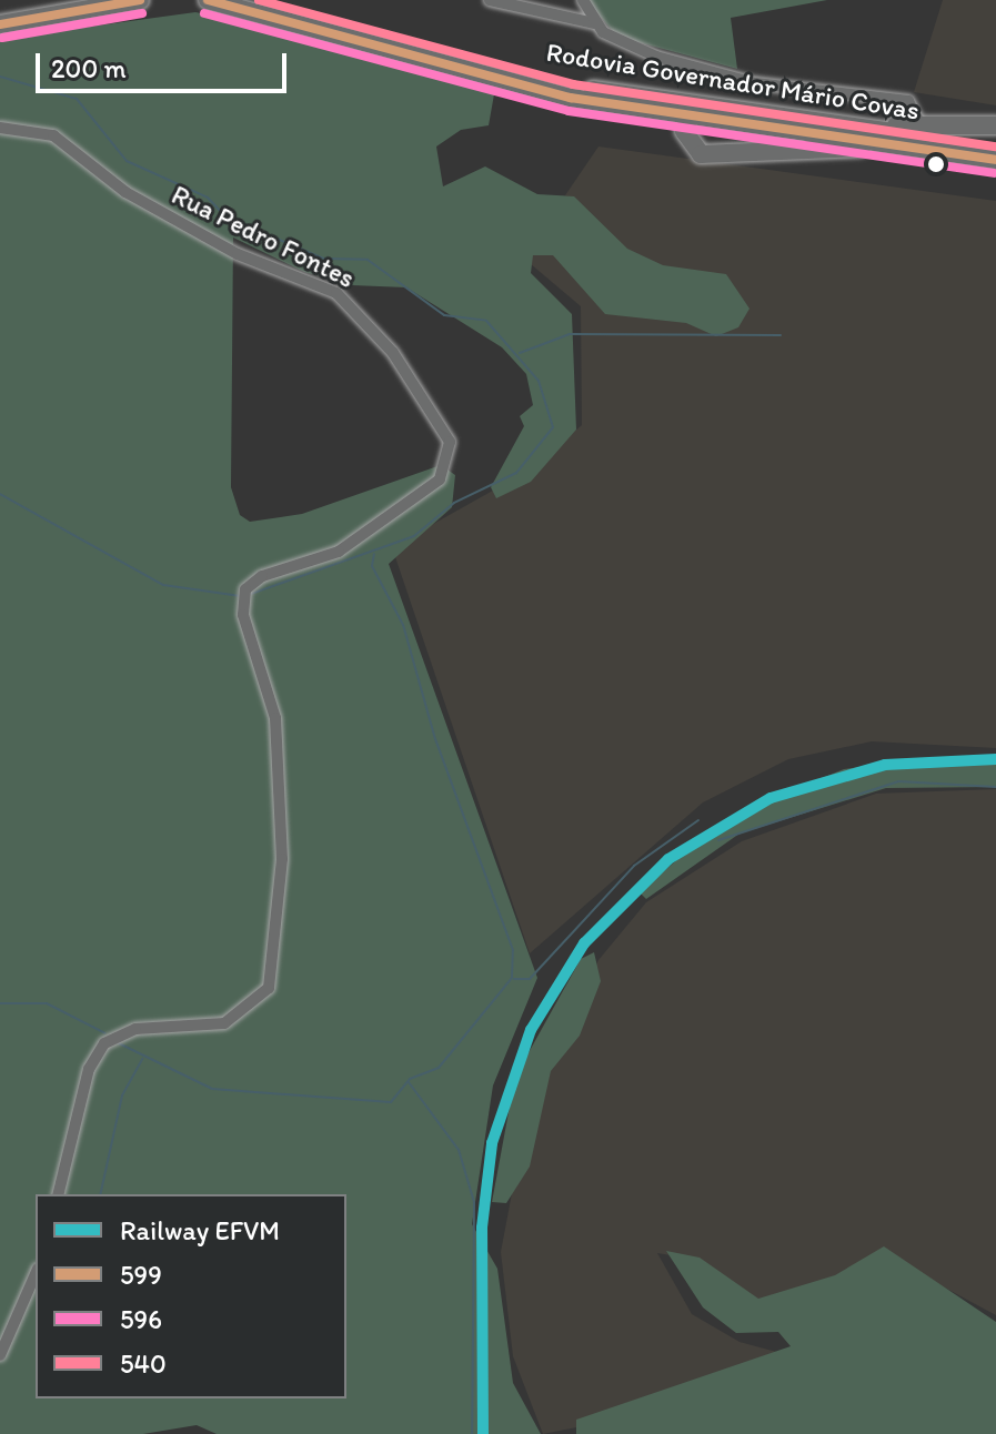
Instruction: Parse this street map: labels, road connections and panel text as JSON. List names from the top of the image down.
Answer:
{
  "streets": {
    "highway": ["Rodovia Governador Mário Covas"],
    "street": ["Rua Pedro Fontes"]
  },
  "lines": [
    "transit line 599",
    "transit line 540",
    "transit line 596",
    "rail line EFVM"
  ],
  "legend": [
    "Railway EFVM",
    "599",
    "596",
    "540"
  ],
  "scale_bar": "200 m"
}
